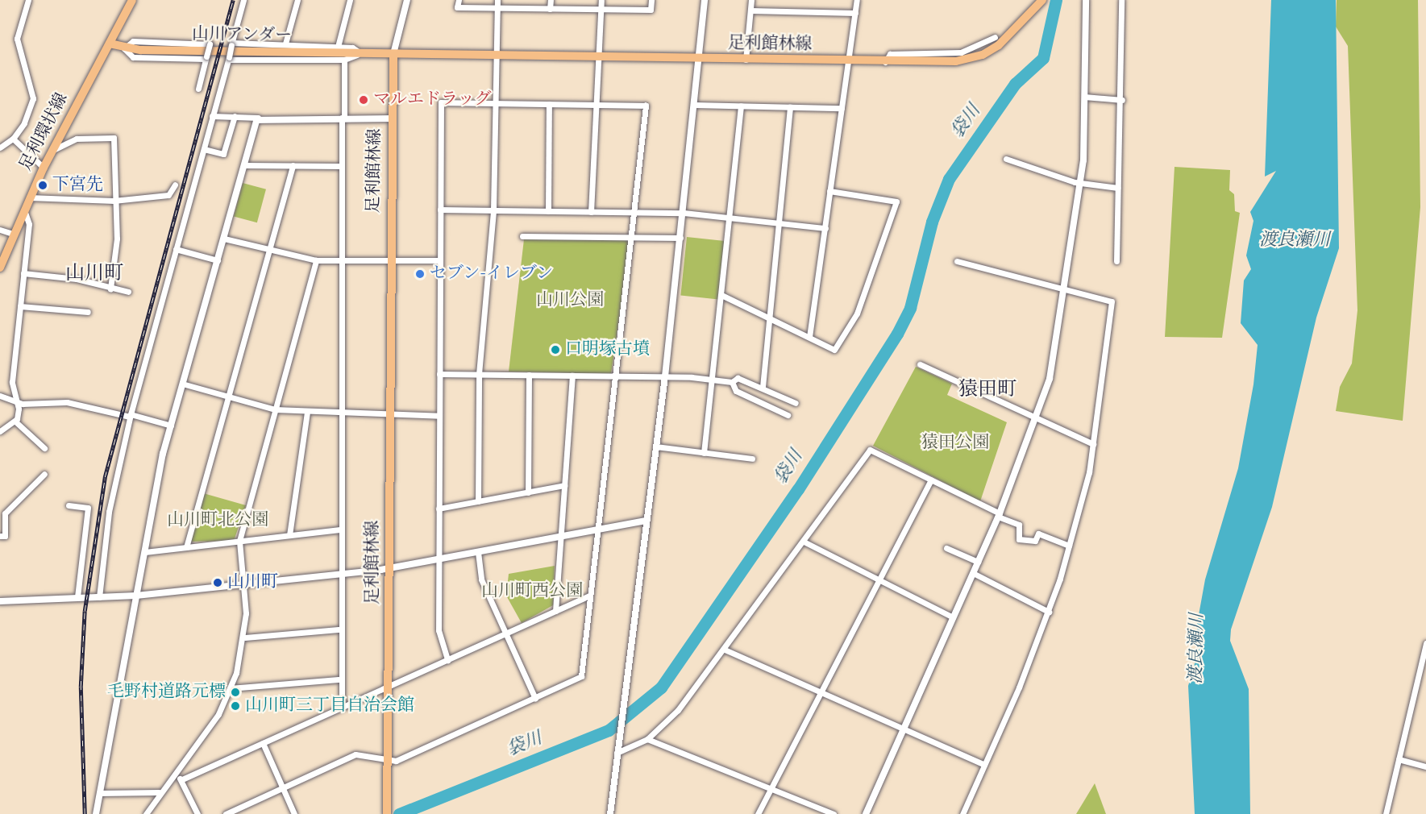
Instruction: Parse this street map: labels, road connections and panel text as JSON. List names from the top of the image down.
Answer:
{
  "streets": {
    "main road": ["山川アンダー", "足利館林線", "足利環状線"]
  },
  "districts": ["山川町", "猿田町"],
  "water": ["袋川", "渡良瀬川"],
  "parks": [
    "山川公園",
    "猿田公園",
    "山川町北公園",
    "山川町西公園"
  ],
  "places": [
    "マルエドラッグ",
    "下宮先",
    "セブン-イレブン",
    "口明塚古墳",
    "山川町",
    "毛野村道路元標",
    "山川町三丁目自治会館"
  ]
}
